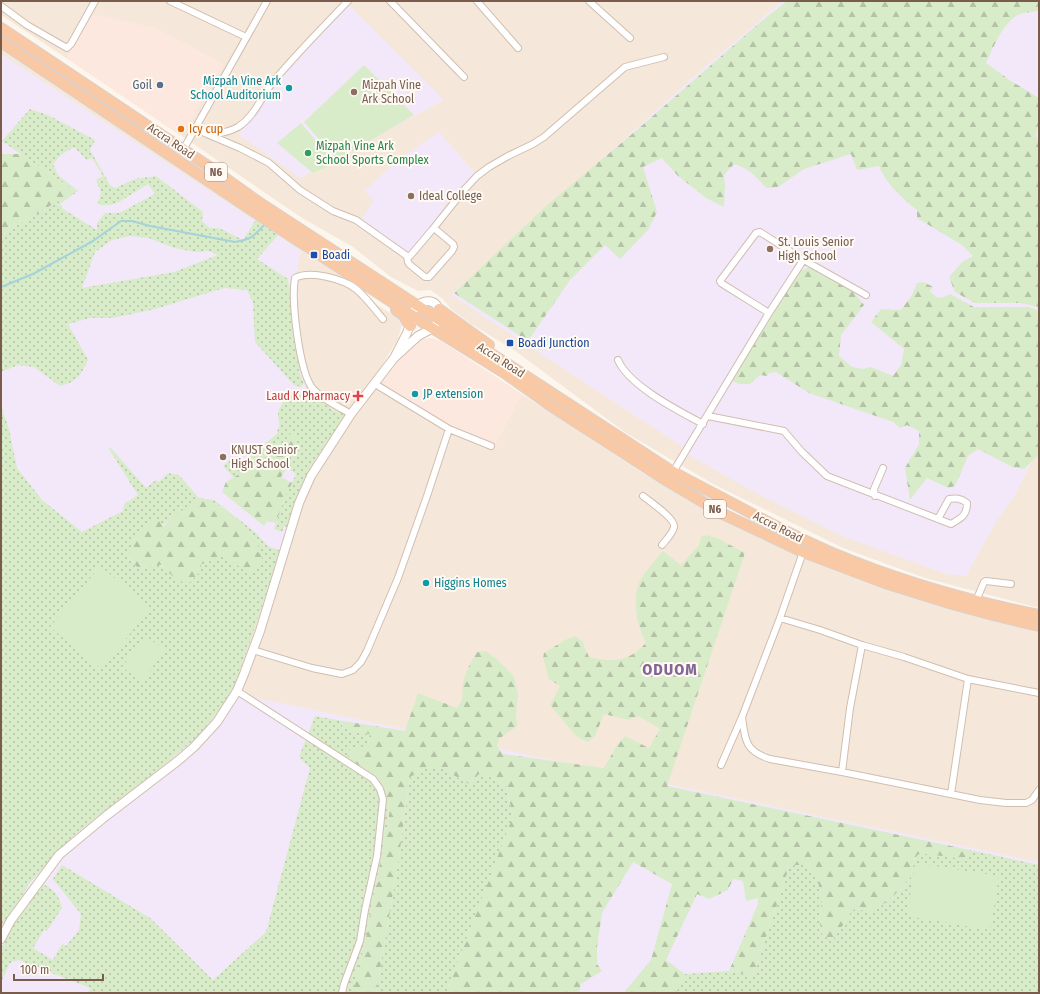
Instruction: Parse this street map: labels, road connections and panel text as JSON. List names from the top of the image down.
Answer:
{
  "streets": {
    "highway": ["Accra Road", "N6"]
  },
  "districts": ["ODUOM"],
  "places": {
    "other": [
      "Goil",
      "Mizpah Vine Ark School Auditorium",
      "Mizpah Vine Ark School",
      "Icy cup",
      "Mizpah Vine Ark School Sports Complex",
      "Ideal College",
      "St. Louis Senior High School",
      "JP extension",
      "KNUST Senior High School",
      "Higgins Homes"
    ],
    "transit": ["Boadi", "Boadi Junction"],
    "health": ["Laud K Pharmacy"]
  },
  "scale_bar": "100 m"
}
